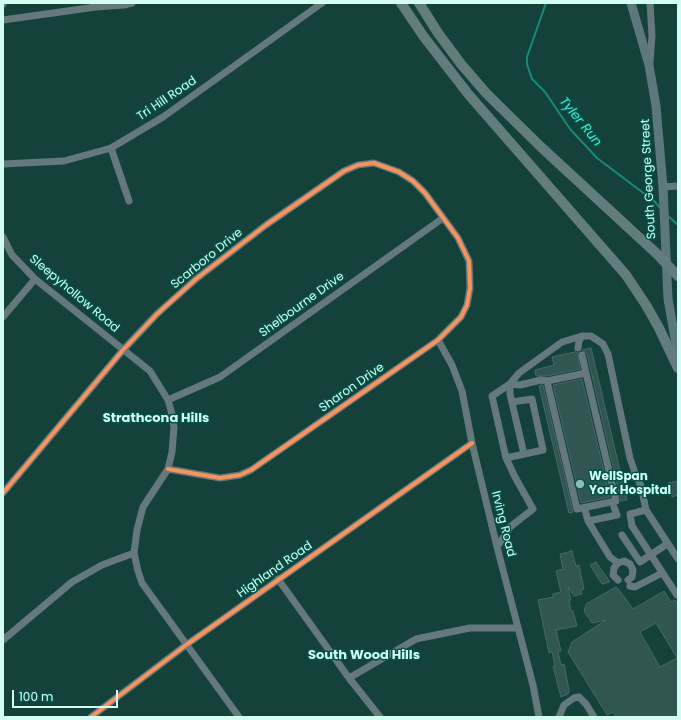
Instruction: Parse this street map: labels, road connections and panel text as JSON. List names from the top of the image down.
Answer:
{
  "streets": {
    "main road": ["South George Street"],
    "street": [
      "Tri Hill Road",
      "Scarboro Drive",
      "Sleepyhollow Road",
      "Shelbourne Drive",
      "Sharon Drive",
      "Irving Road",
      "Highland Road"
    ]
  },
  "crossings": [
    ["Scarboro Drive", "Sleepyhollow Road"],
    ["Scarboro Drive", "Shelbourne Drive"],
    ["Scarboro Drive", "Sharon Drive"],
    ["Sleepyhollow Road", "Shelbourne Drive"],
    ["Sleepyhollow Road", "Sharon Drive"],
    ["Sleepyhollow Road", "Highland Road"],
    ["Sharon Drive", "Irving Road"],
    ["Irving Road", "Highland Road"]
  ],
  "districts": ["Strathcona Hills", "South Wood Hills"],
  "water": ["Tyler Run"],
  "places": ["WellSpan York Hospital"],
  "scale_bar": "100 m"
}
